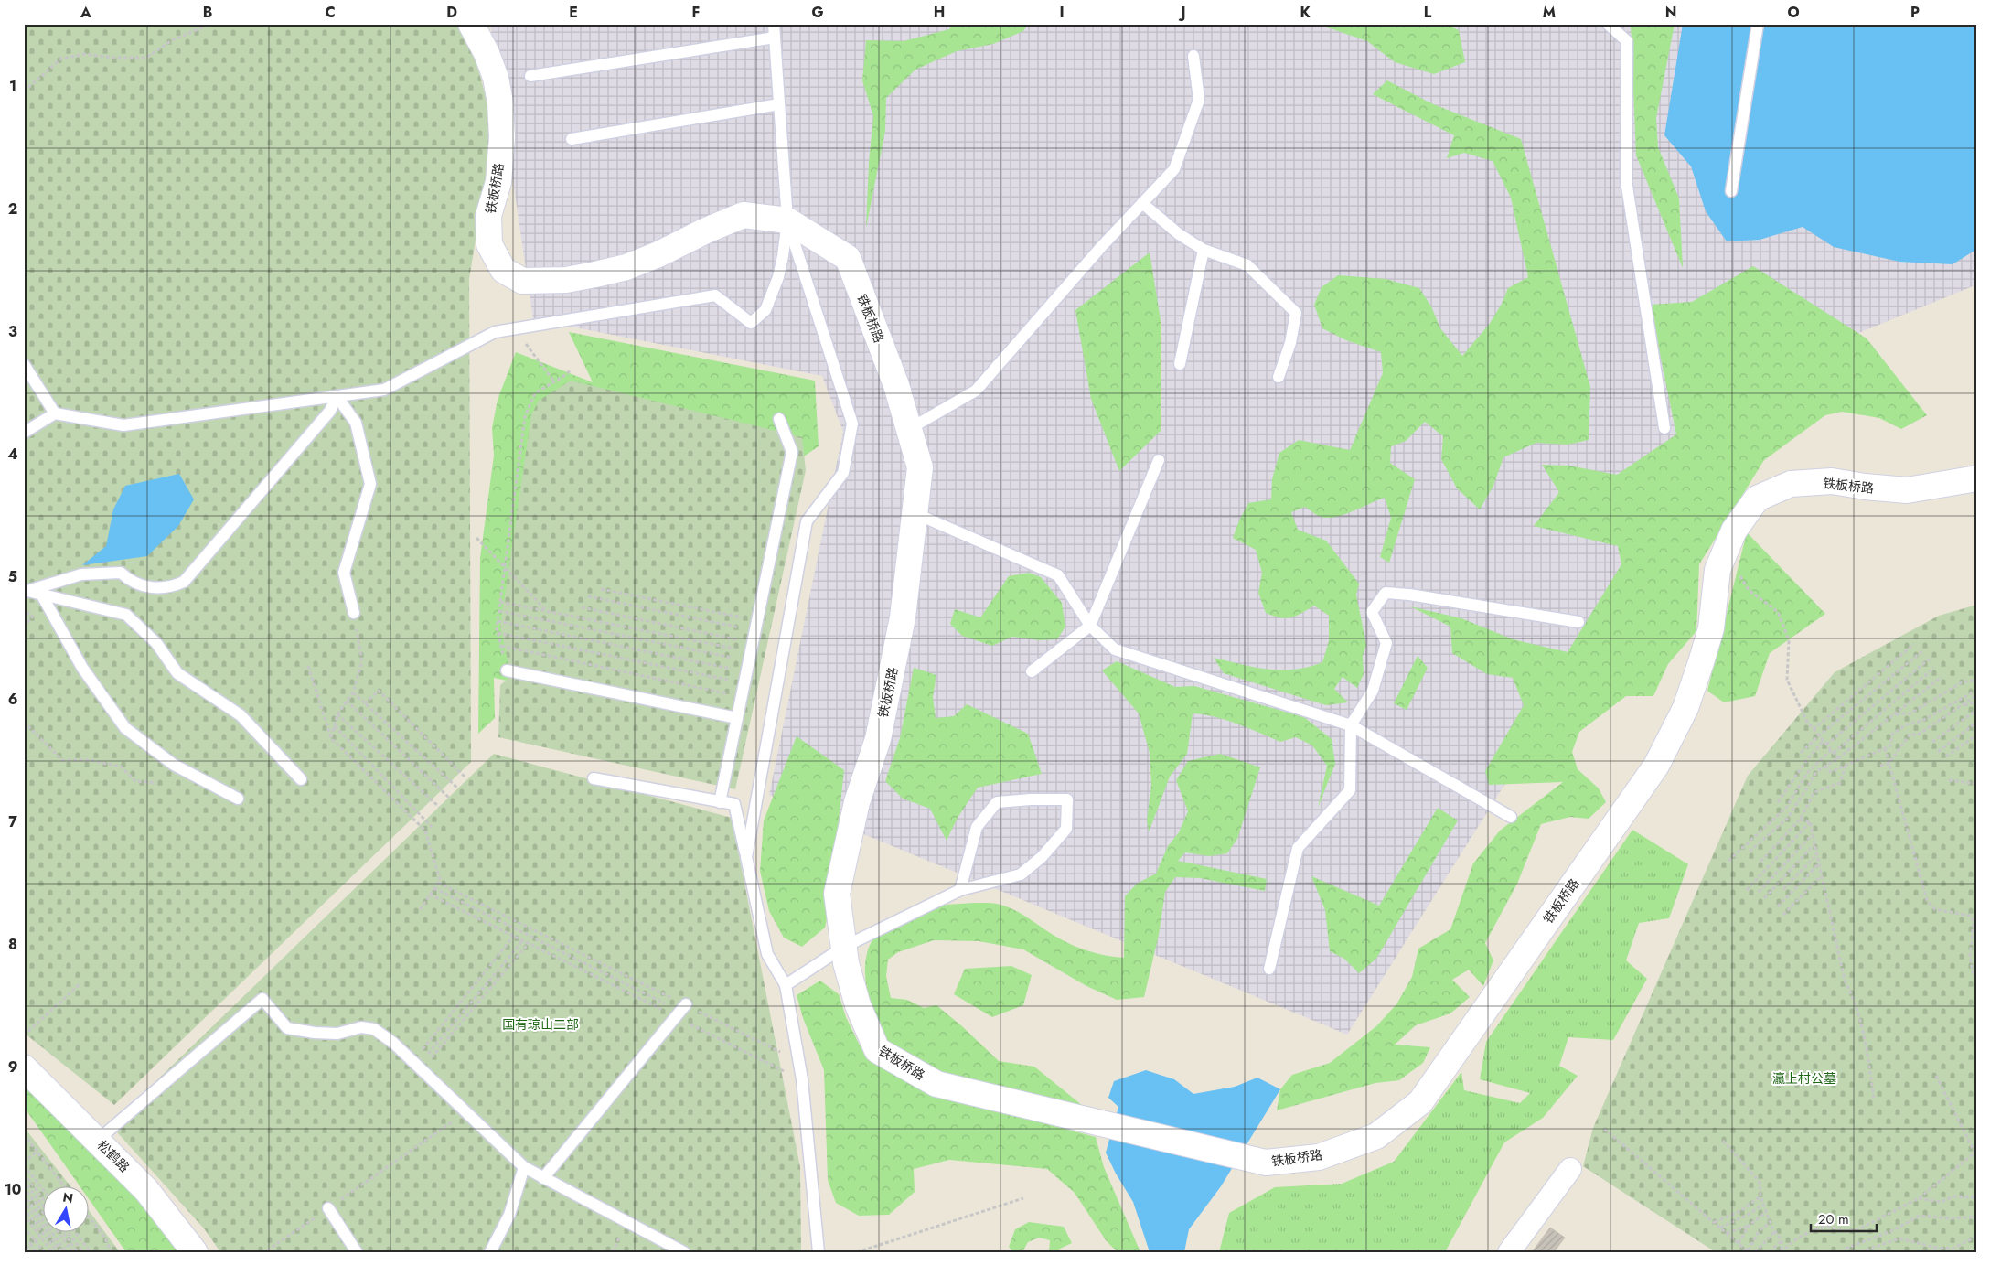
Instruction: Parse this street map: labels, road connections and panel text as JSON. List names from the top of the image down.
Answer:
{
  "streets": {
    "street": ["铁板桥路", "松鹤路"]
  },
  "parks": ["国有琼山二部", "瀛上村公墓"],
  "scale_bar": "20 m",
  "north": "top",
  "grid": {
    "columns": [
      "A",
      "B",
      "C",
      "D",
      "E",
      "F",
      "G",
      "H",
      "I",
      "J",
      "K",
      "L",
      "M",
      "N",
      "O",
      "P"
    ],
    "rows": [
      "1",
      "2",
      "3",
      "4",
      "5",
      "6",
      "7",
      "8",
      "9",
      "10"
    ]
  }
}
